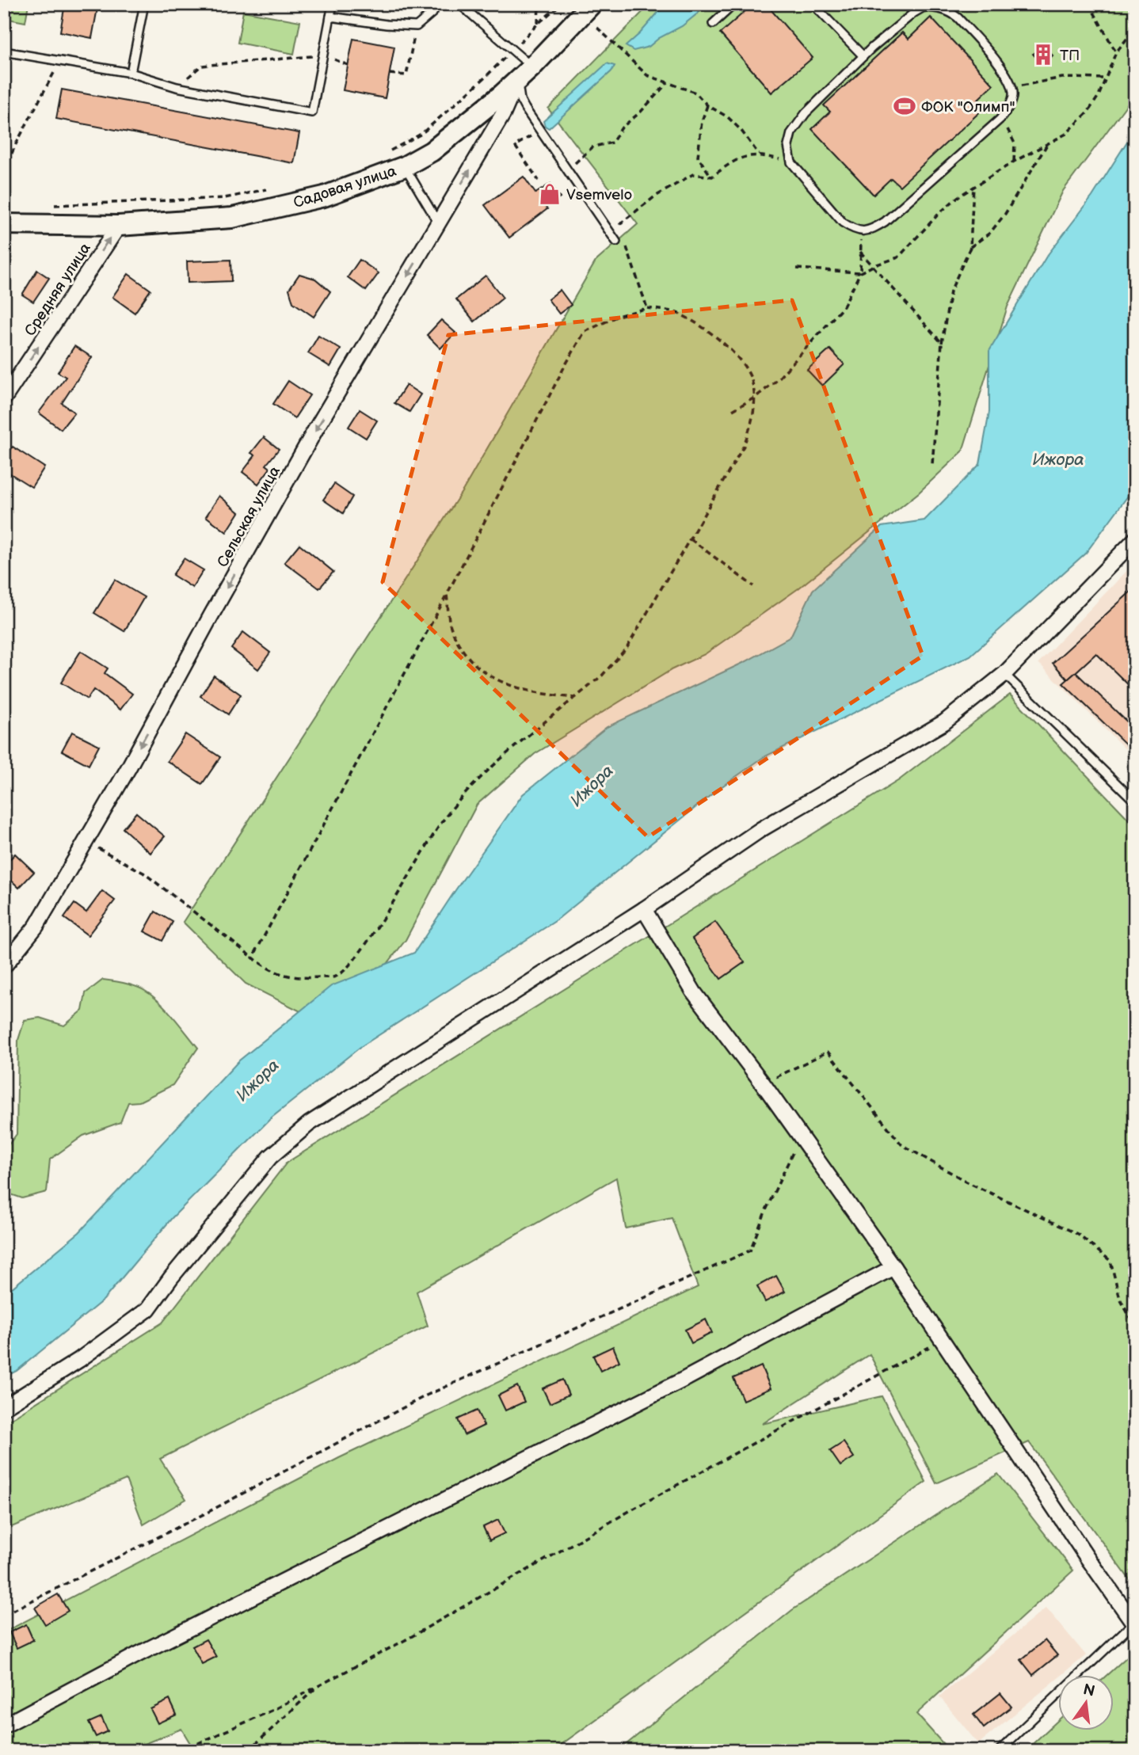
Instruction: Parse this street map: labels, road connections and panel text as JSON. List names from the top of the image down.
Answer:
{
  "streets": {
    "main road": ["Садовая улица"],
    "street": ["Средняя улица", "Сельская улица"]
  },
  "crossings": [
    ["Садовая улица", "Средняя улица"],
    ["Садовая улица", "Сельская улица"]
  ],
  "one_way": ["Средняя улица"],
  "water": ["Ижора"],
  "places": {
    "building": ["ТП"],
    "sports": ["ФОК \"Олимп\""],
    "shop": ["Vsemvelo"]
  },
  "north": "top"
}
